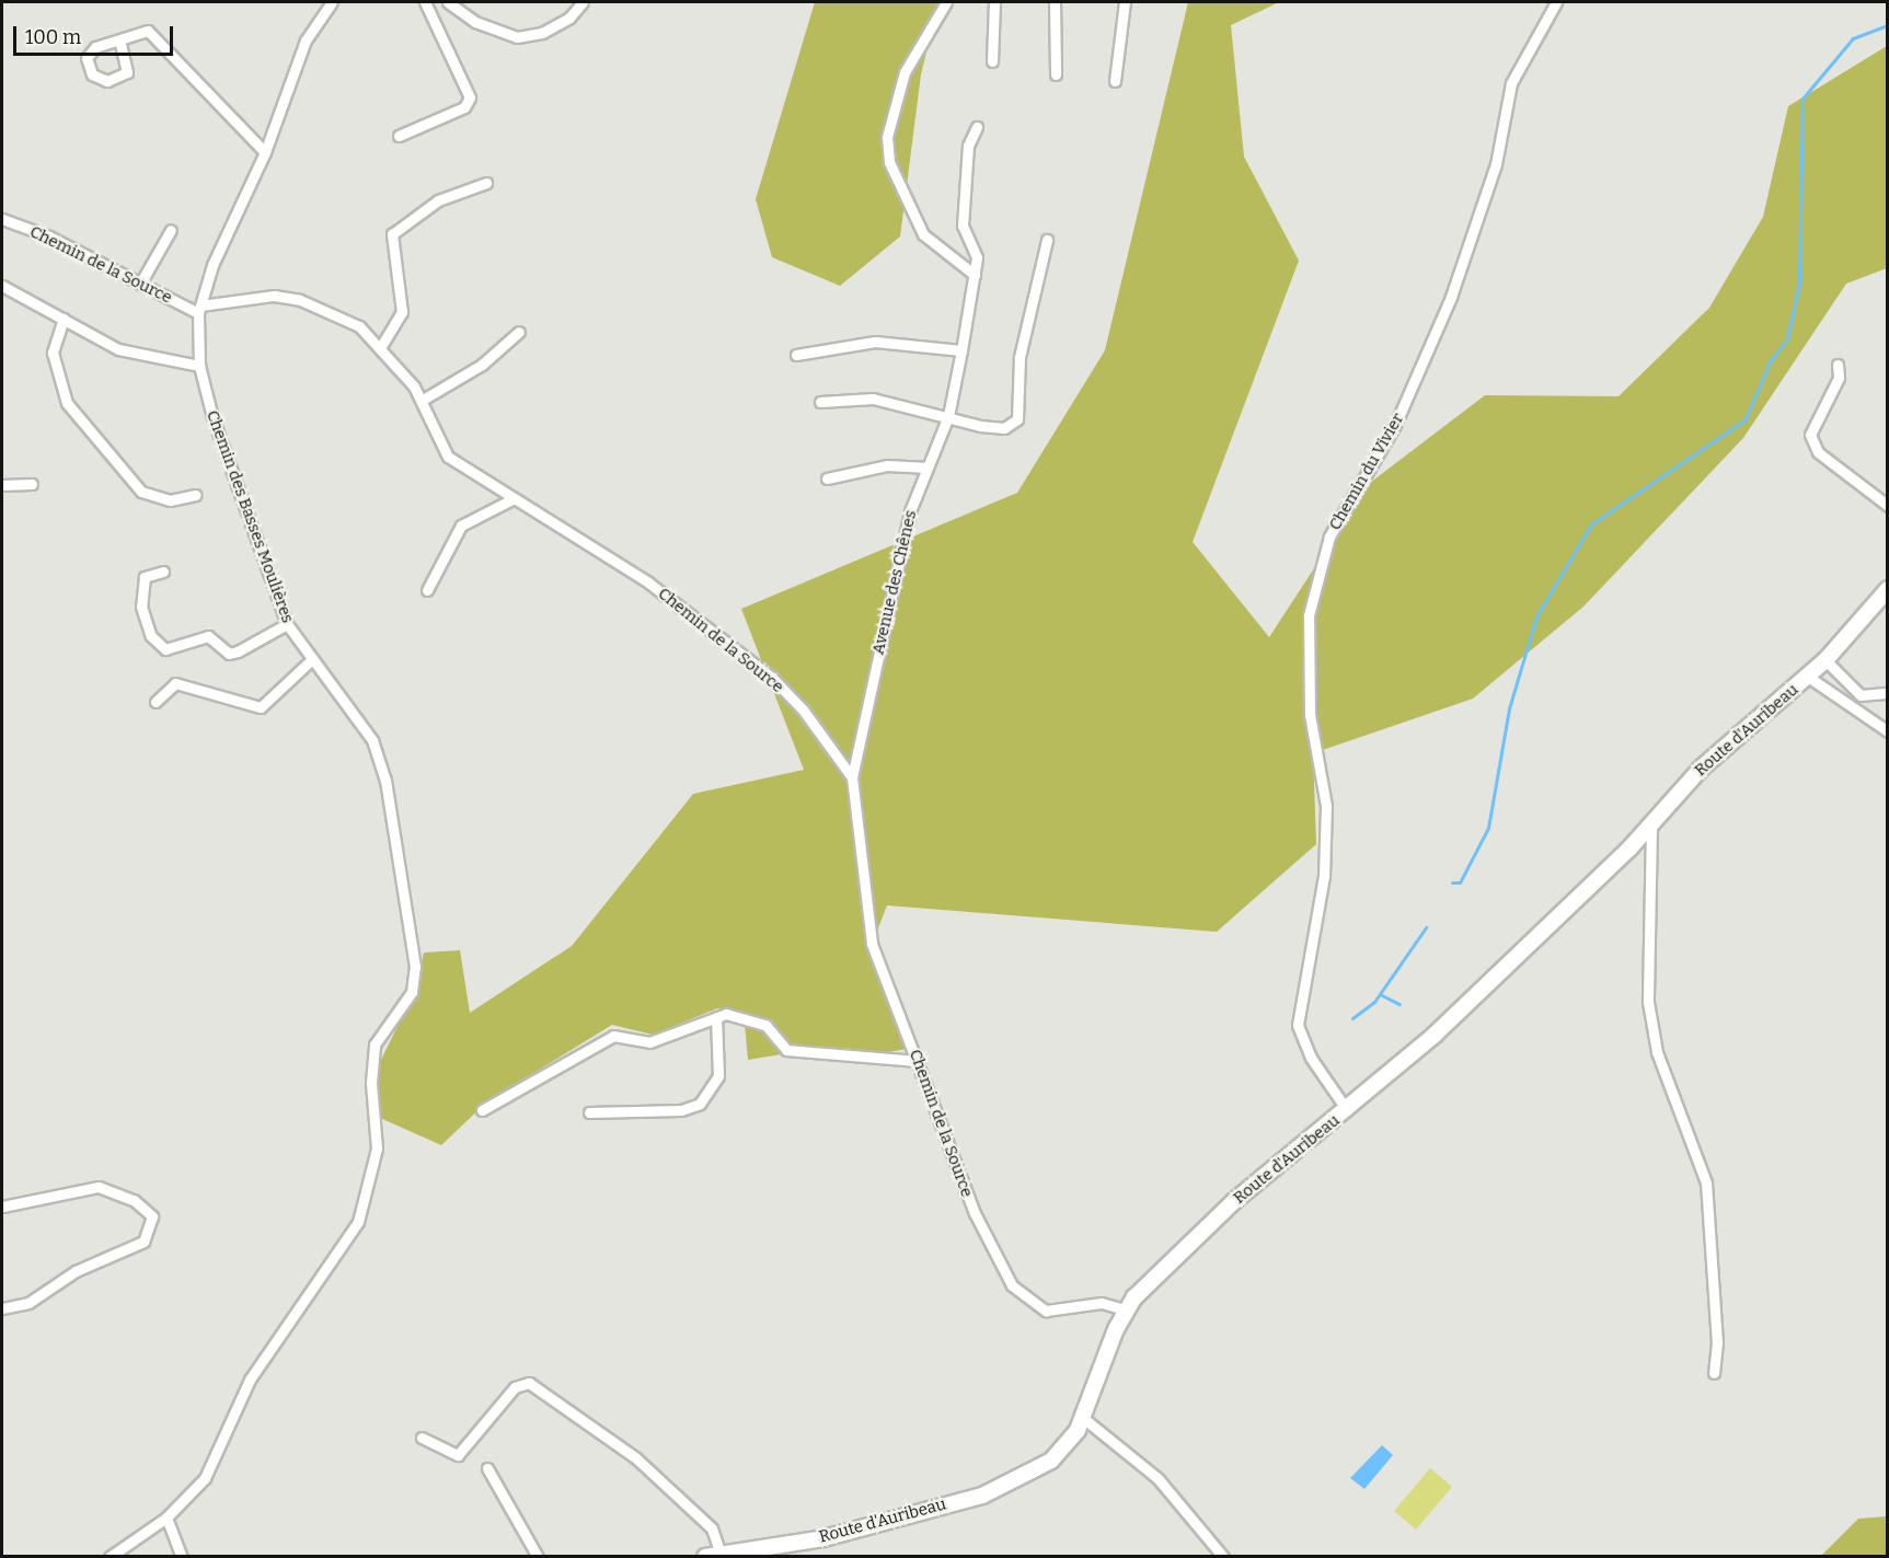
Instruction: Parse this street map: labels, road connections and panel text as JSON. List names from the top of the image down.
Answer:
{
  "streets": {
    "street": [
      "Chemin de la Source",
      "Chemin du Vivier",
      "Chemin des Basses Moulières",
      "Avenue des Chênes",
      "Route d'Auribeau"
    ]
  },
  "crossings": [
    ["Chemin de la Source", "Chemin des Basses Moulières"],
    ["Chemin de la Source", "Avenue des Chênes"],
    ["Chemin de la Source", "Route d'Auribeau"],
    ["Chemin du Vivier", "Route d'Auribeau"]
  ],
  "scale_bar": "100 m"
}
